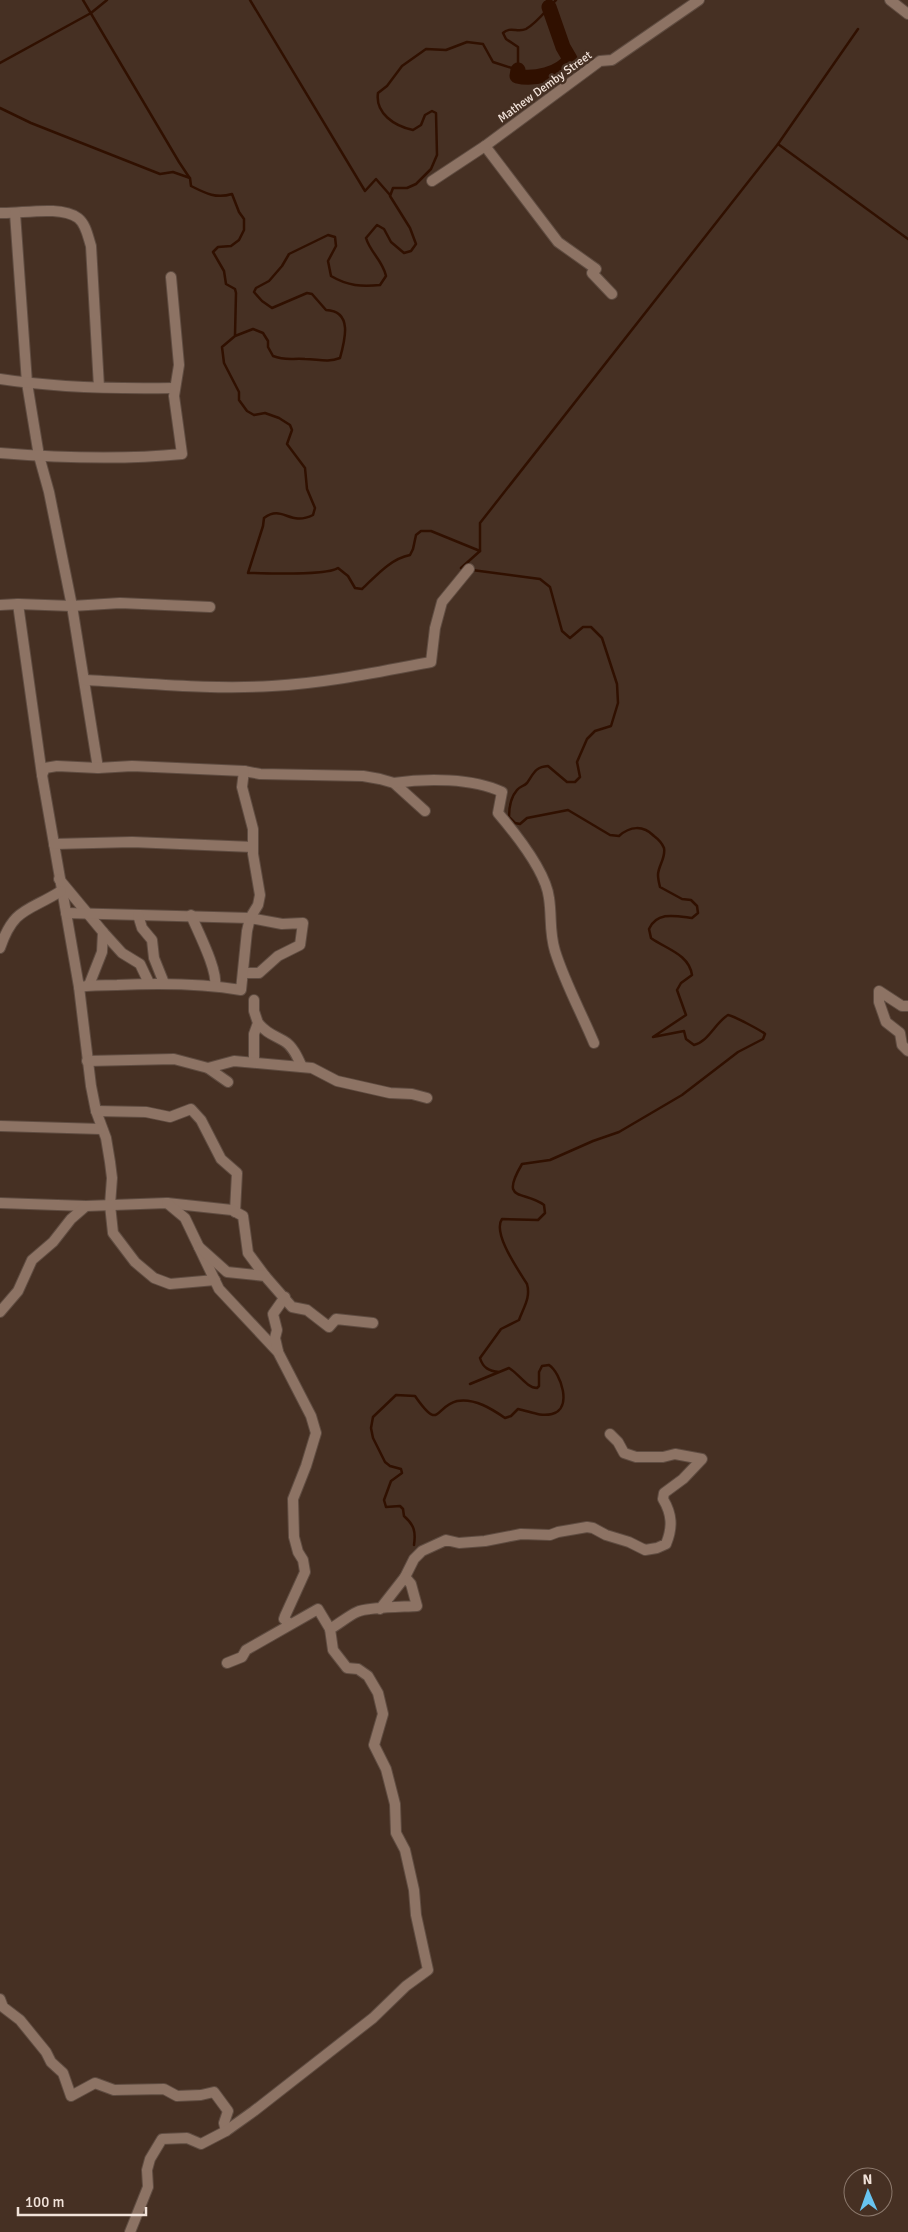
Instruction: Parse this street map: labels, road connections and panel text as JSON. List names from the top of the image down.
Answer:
{
  "streets": {
    "street": ["Mathew Demby Street"]
  },
  "scale_bar": "100 m",
  "north": "top"
}
